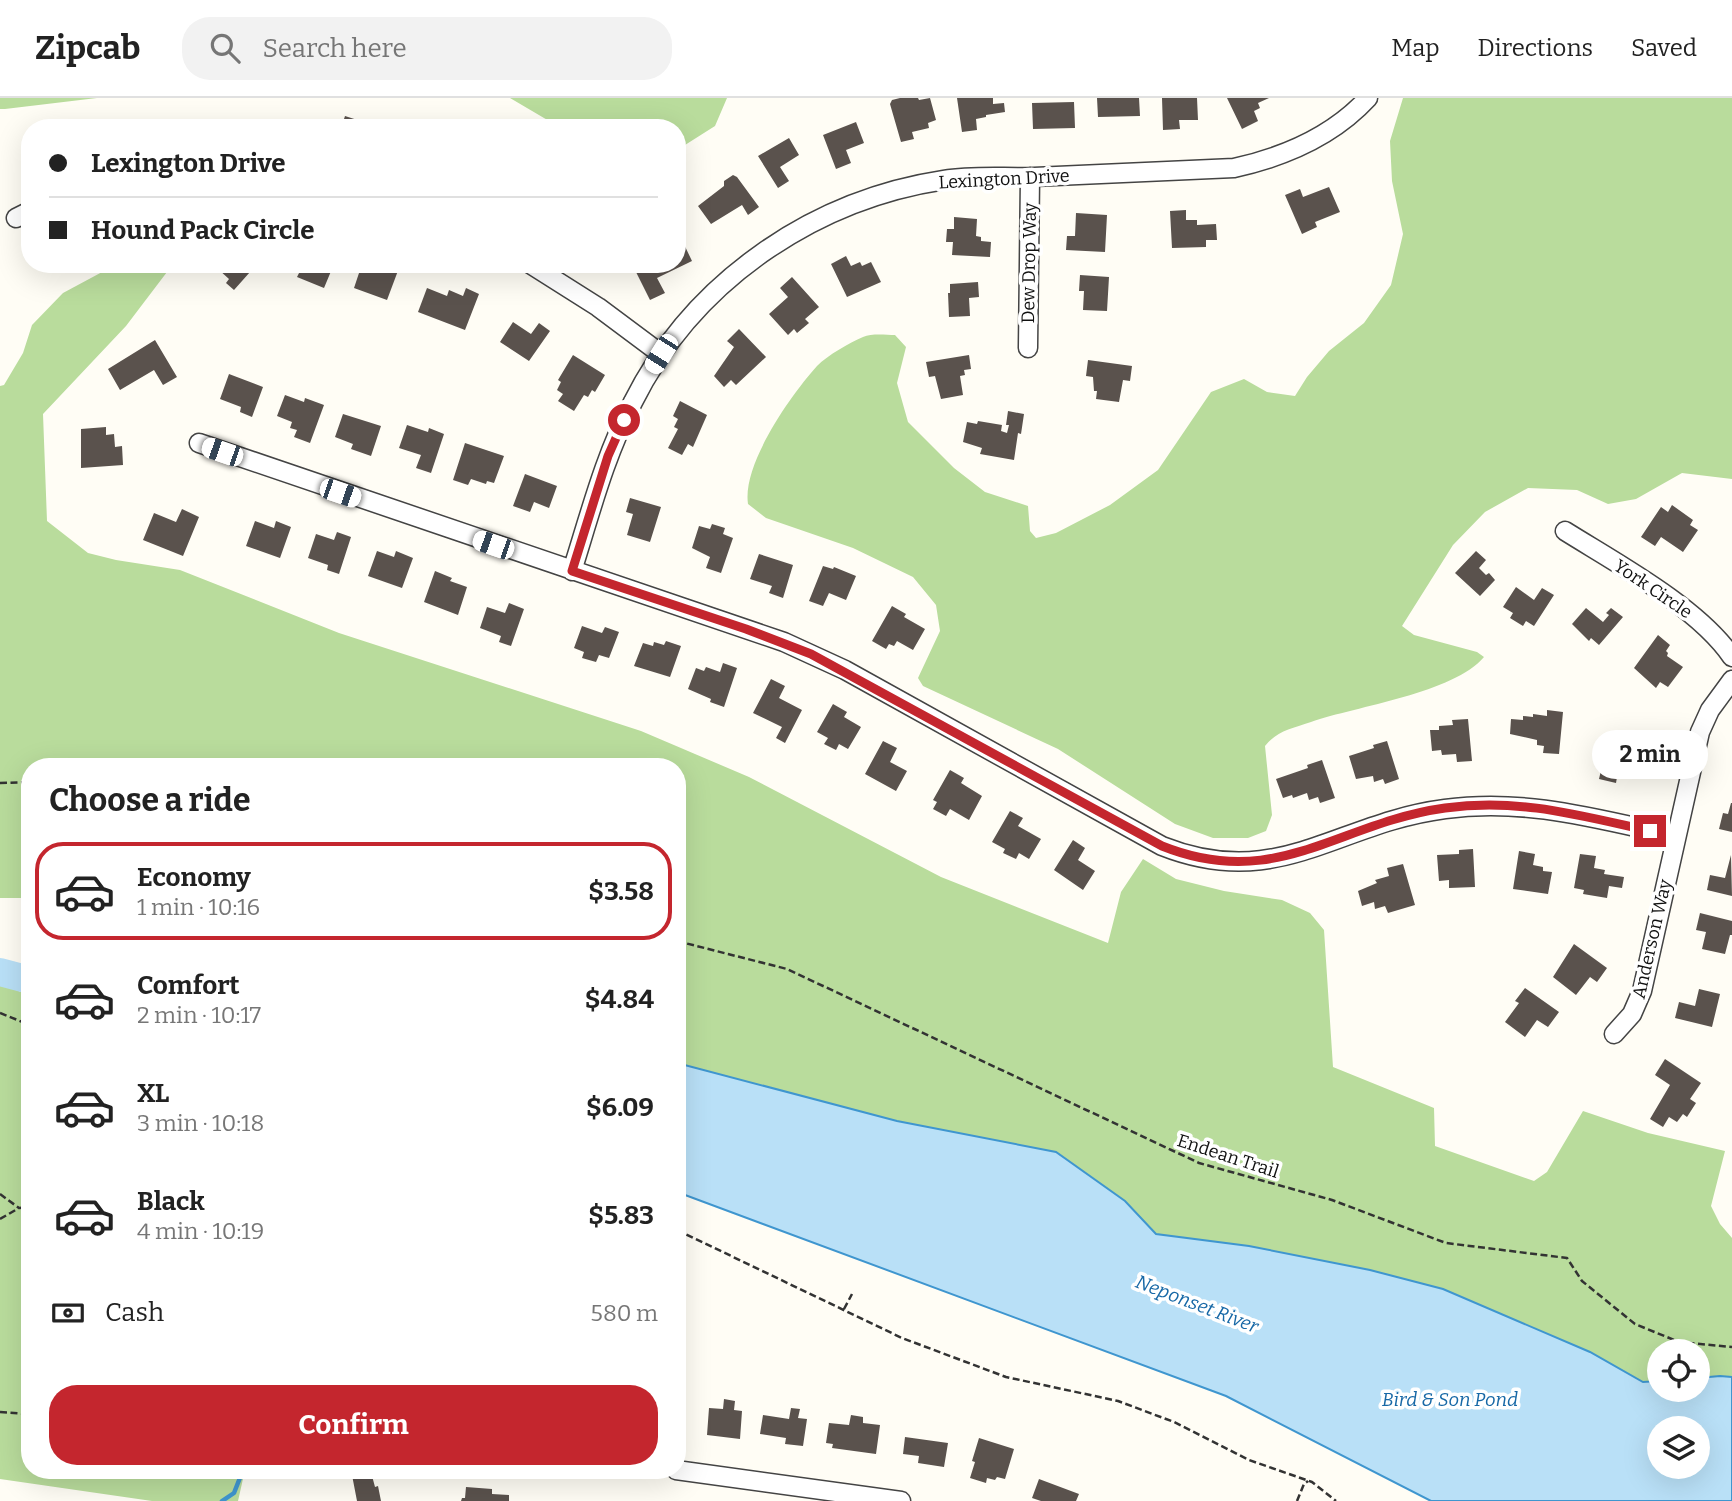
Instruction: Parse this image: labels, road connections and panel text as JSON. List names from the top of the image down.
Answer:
{
  "streets": {
    "street": [
      "Lexington Drive",
      "Dew Drop Way",
      "York Circle",
      "Anderson Way"
    ],
    "path": ["Endean Trail"]
  },
  "crossings": [
    ["Lexington Drive", "Dew Drop Way"]
  ],
  "water": ["Neponset River", "Bird & Son Pond"],
  "page": {
    "header": "Zipcab",
    "search": "Search here",
    "nav": ["Map", "Directions", "Saved"],
    "banner": ["Lexington Drive", "Hound Pack Circle"],
    "bubble": "2 min",
    "heading": "Choose a ride",
    "list": [
      {
        "name": "Economy",
        "note": "1 min · 10:16",
        "value": "$3.58"
      },
      {
        "name": "Comfort",
        "note": "2 min · 10:17",
        "value": "$4.84"
      },
      {
        "name": "XL",
        "note": "3 min · 10:18",
        "value": "$6.09"
      },
      {
        "name": "Black",
        "note": "4 min · 10:19",
        "value": "$5.83"
      }
    ],
    "pay": ["Cash", "580 m"],
    "buttons": "Confirm"
  }
}
